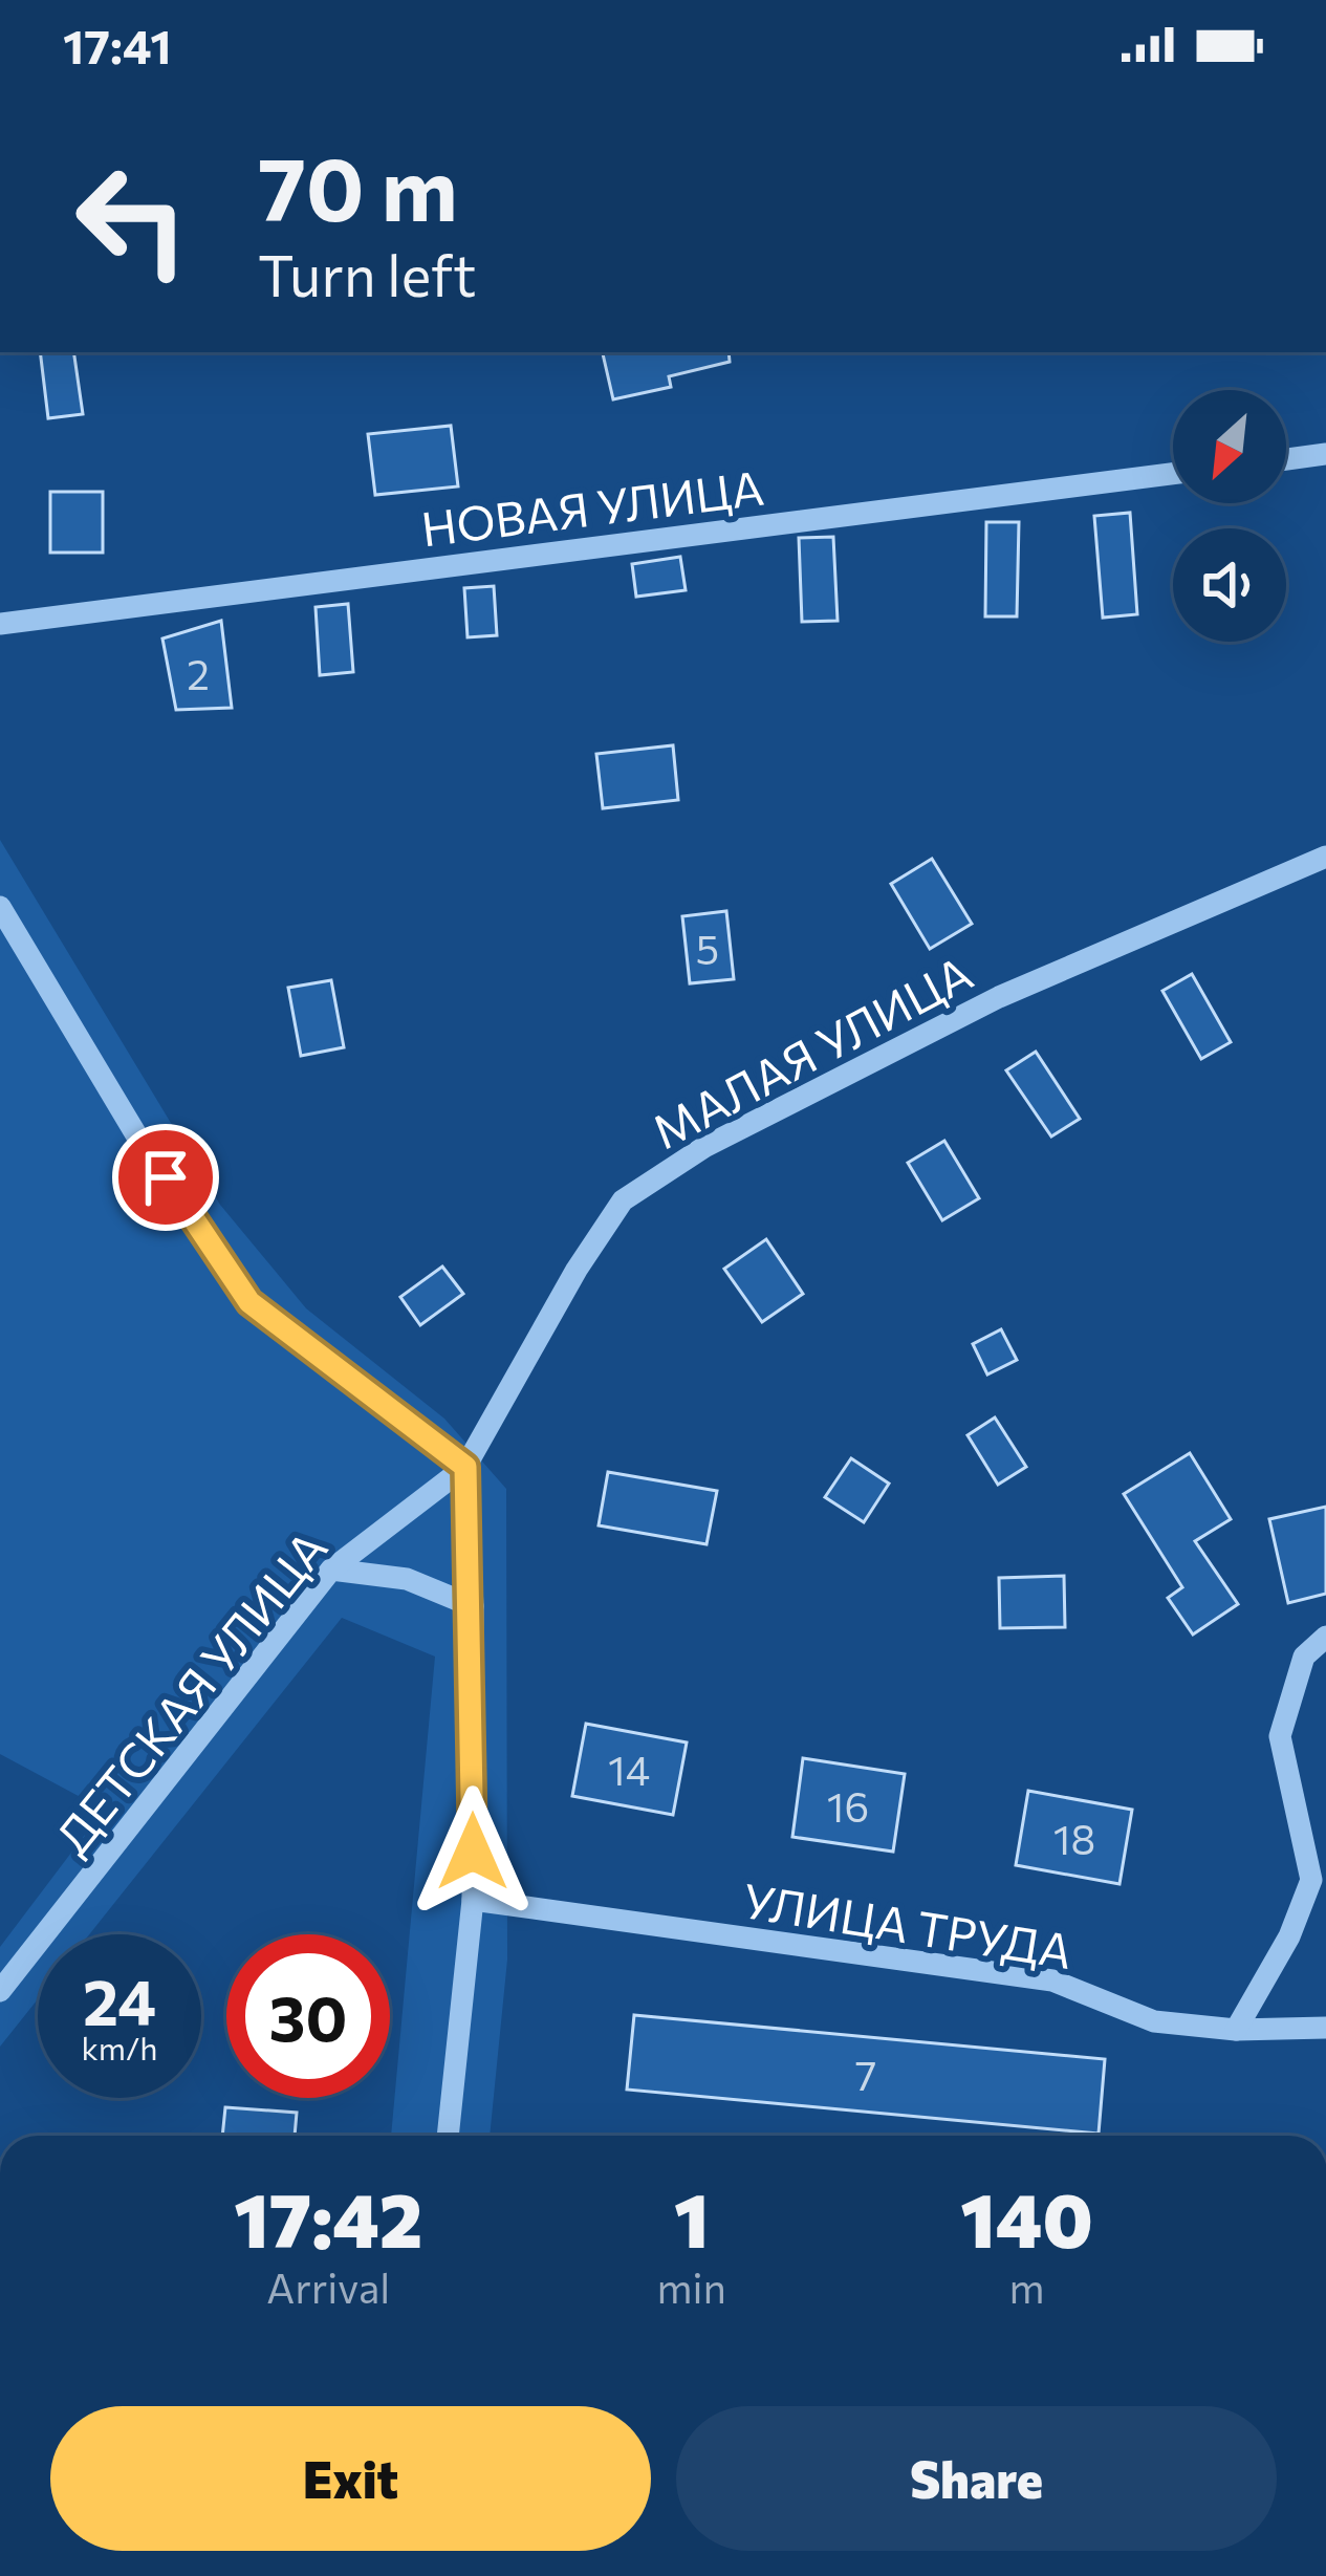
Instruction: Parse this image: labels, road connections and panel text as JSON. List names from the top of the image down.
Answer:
{
  "streets": {
    "street": [
      "НОВАЯ УЛИЦА",
      "МАЛАЯ УЛИЦА",
      "ДЕТСКАЯ УЛИЦА",
      "УЛИЦА ТРУДА"
    ]
  },
  "crossings": [
    ["МАЛАЯ УЛИЦА", "ДЕТСКАЯ УЛИЦА"]
  ],
  "house_numbers": [
    "2",
    "5",
    "14",
    "16",
    "18",
    "7"
  ],
  "north": "bottom left",
  "page": {
    "status": "17:41",
    "turn": ["70 m", "Turn left"],
    "speed": "24 km/h",
    "limit": "30",
    "eta": [
      "17:42",
      "Arrival",
      "1",
      "min",
      "140",
      "m"
    ],
    "buttons": ["Exit", "Share"]
  }
}
